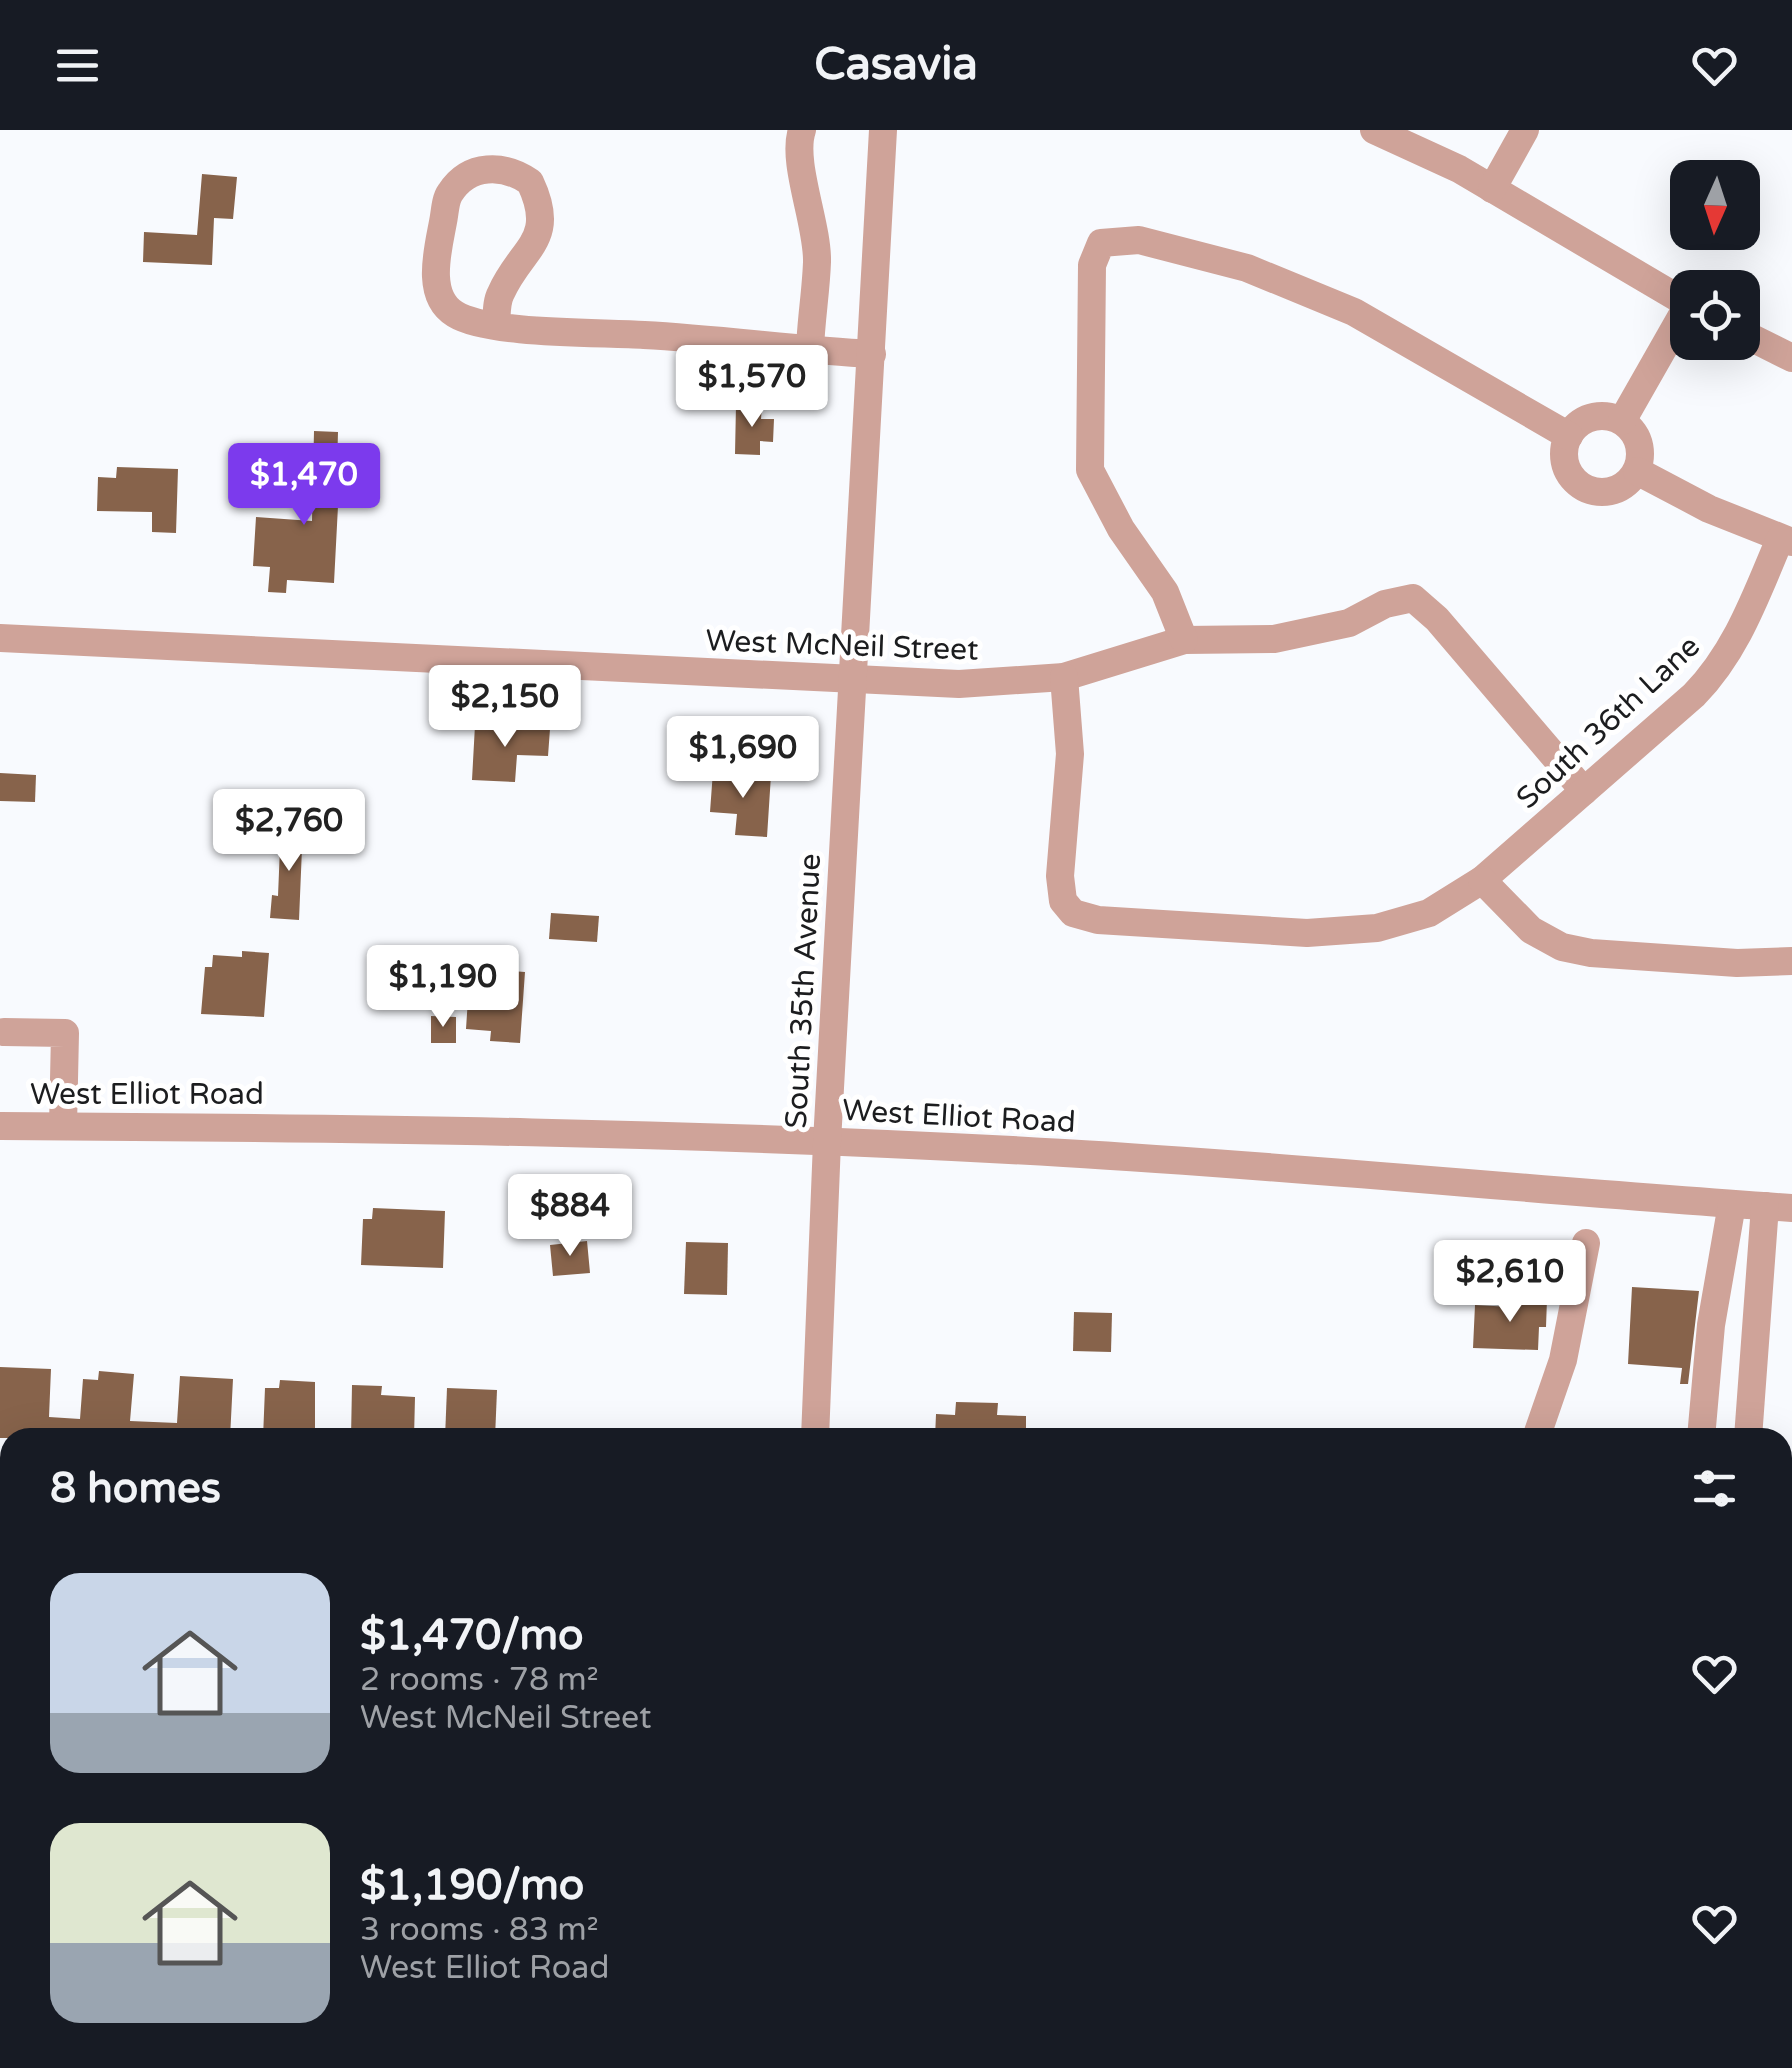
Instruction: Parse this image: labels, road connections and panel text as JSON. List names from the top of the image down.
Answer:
{
  "streets": {
    "street": [
      "West McNeil Street",
      "South 36th Lane",
      "South 35th Avenue",
      "West Elliot Road"
    ]
  },
  "crossings": [
    ["West McNeil Street", "South 36th Lane"],
    ["West McNeil Street", "South 35th Avenue"],
    ["South 35th Avenue", "West Elliot Road"]
  ],
  "north": "bottom",
  "page": {
    "header": "Casavia",
    "price": [
      "$1,570",
      "$1,470",
      "$2,150",
      "$1,690",
      "$2,760",
      "$1,190",
      "$884",
      "$2,610"
    ],
    "heading": "8 homes",
    "list": [
      {
        "name": "$1,470/mo",
        "note": "2 rooms · 78 m² · West McNeil Street"
      },
      {
        "name": "$1,190/mo",
        "note": "3 rooms · 83 m² · West Elliot Road"
      }
    ]
  }
}
